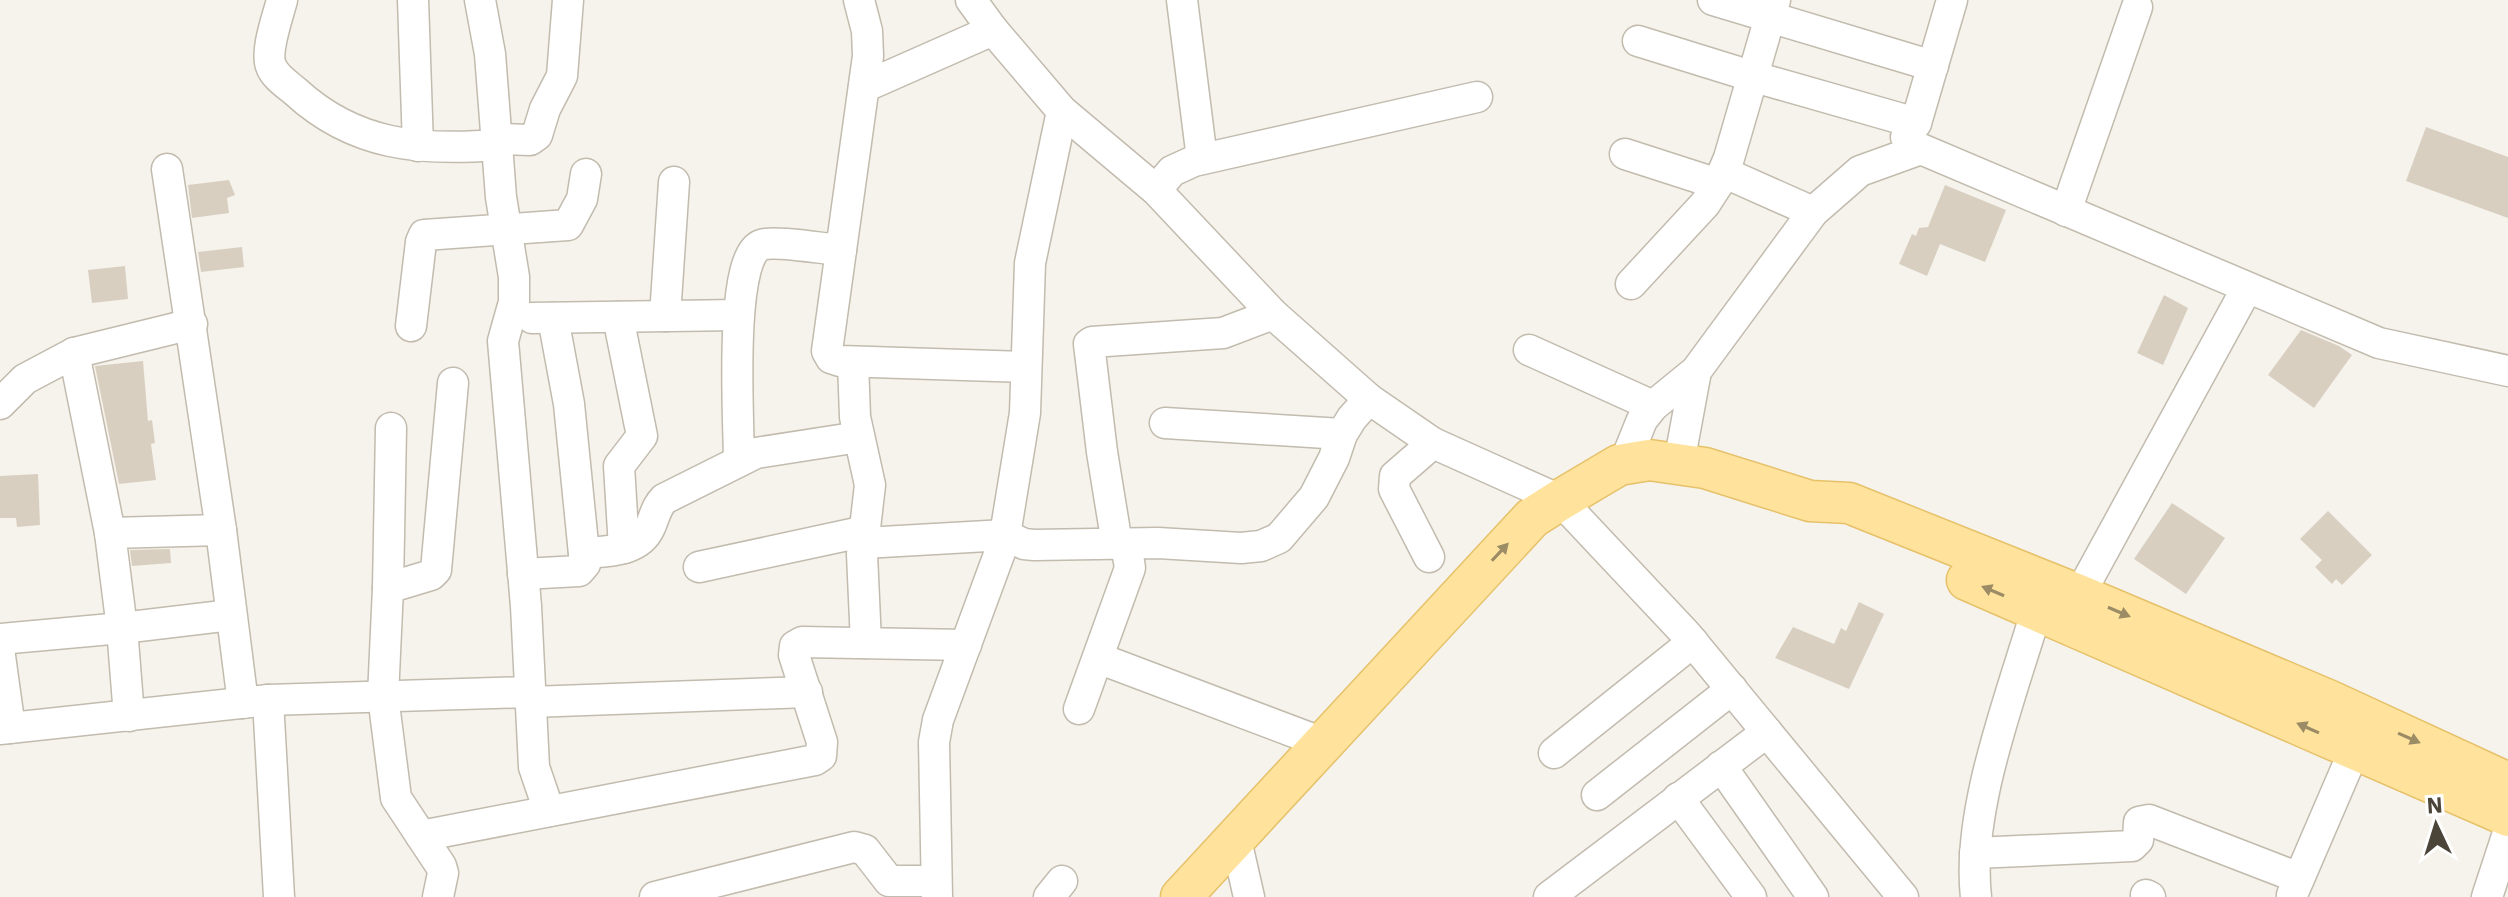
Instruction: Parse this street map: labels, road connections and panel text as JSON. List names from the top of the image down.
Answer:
{
  "north": "top"
}
